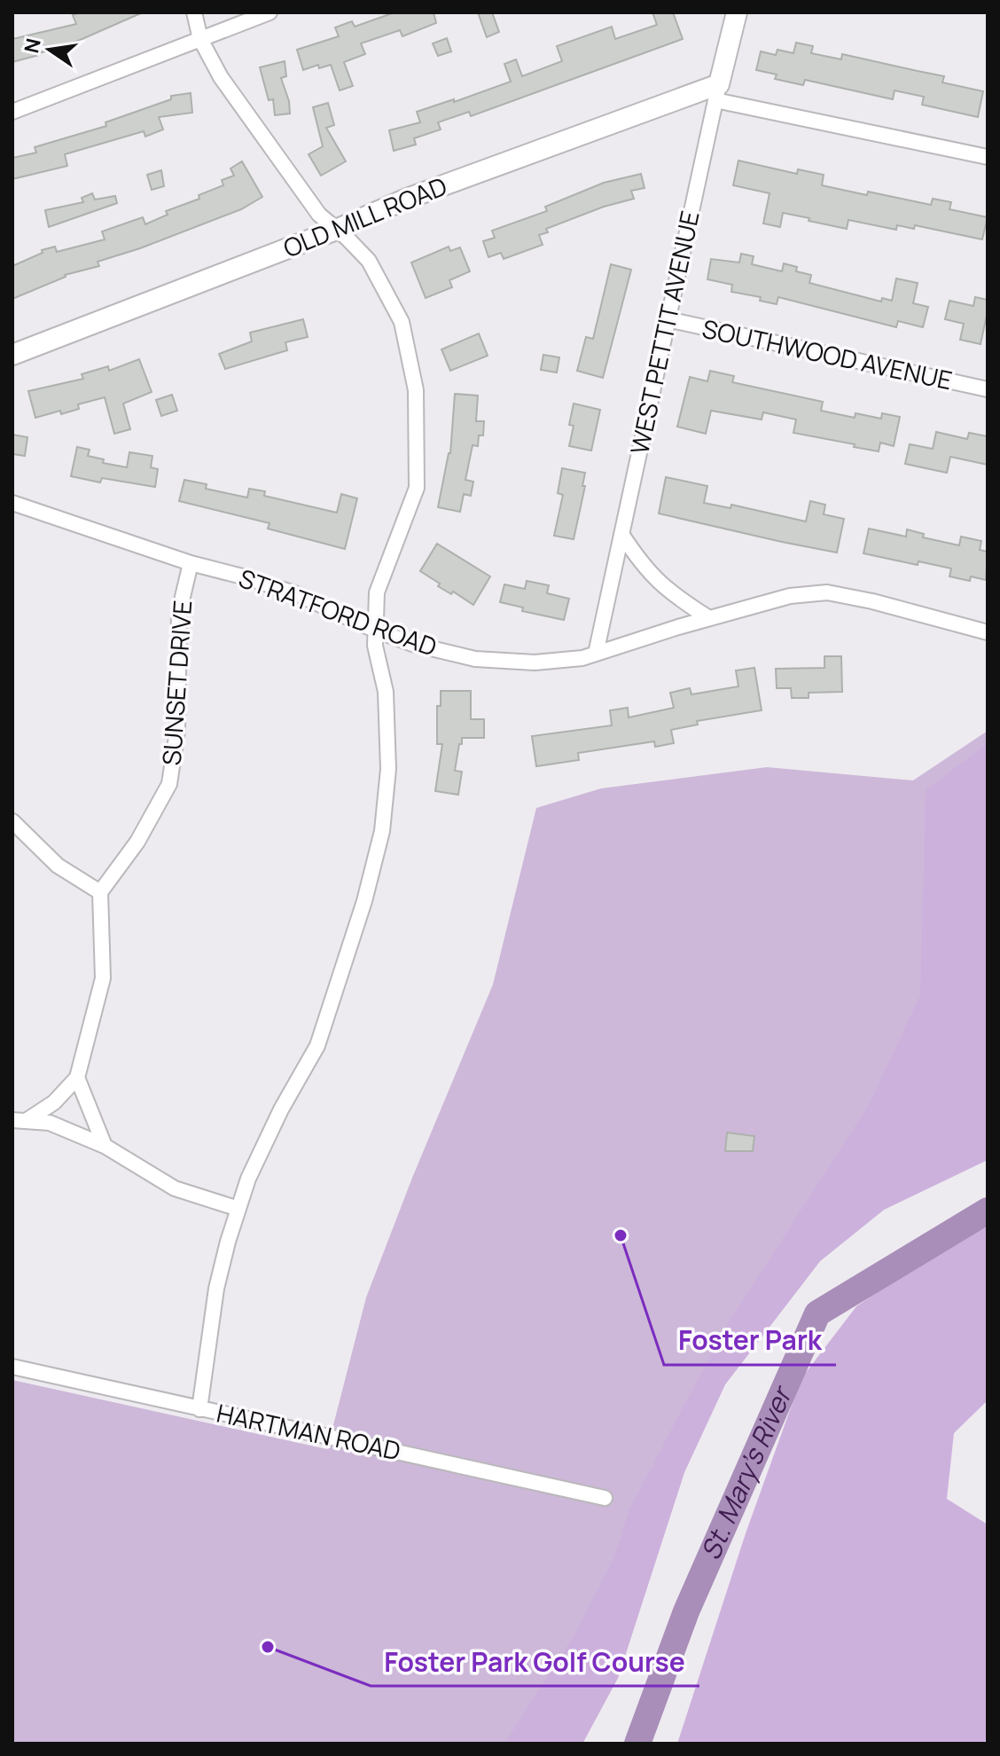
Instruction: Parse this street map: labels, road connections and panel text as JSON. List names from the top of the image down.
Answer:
{
  "streets": {
    "main road": ["OLD MILL ROAD", "WEST PETTIT AVENUE"],
    "street": [
      "SOUTHWOOD AVENUE",
      "STRATFORD ROAD",
      "SUNSET DRIVE",
      "HARTMAN ROAD"
    ]
  },
  "crossings": [
    ["OLD MILL ROAD", "WEST PETTIT AVENUE"],
    ["WEST PETTIT AVENUE", "SOUTHWOOD AVENUE"],
    ["WEST PETTIT AVENUE", "STRATFORD ROAD"],
    ["STRATFORD ROAD", "SUNSET DRIVE"]
  ],
  "water": ["St. Mary's River"],
  "places": ["Foster Park", "Foster Park Golf Course"],
  "north": "left"
}
